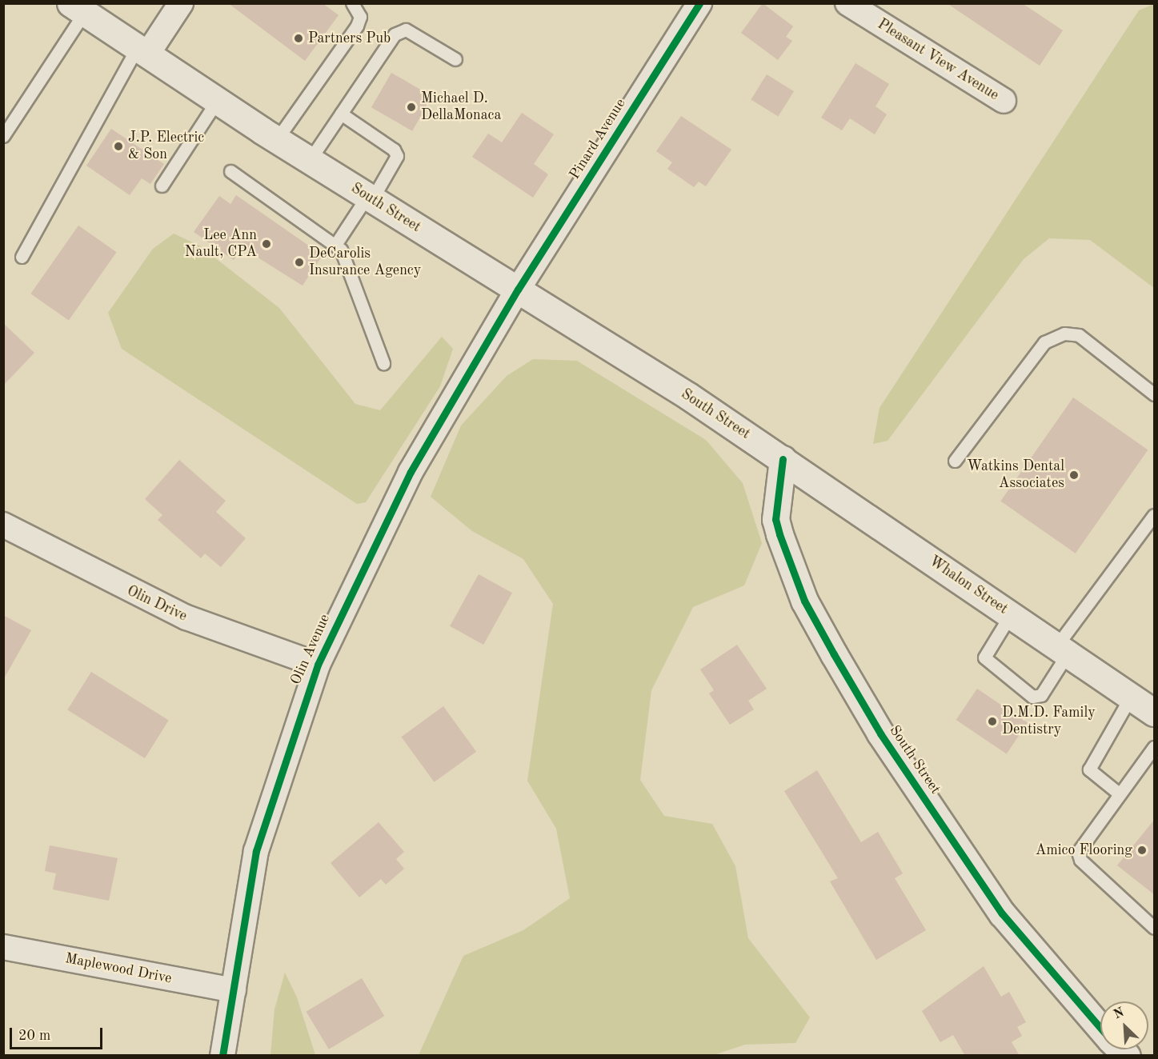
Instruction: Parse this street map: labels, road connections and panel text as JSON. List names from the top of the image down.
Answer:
{
  "streets": {
    "main road": ["South Street", "Whalon Street"],
    "street": [
      "Pleasant View Avenue",
      "Pinard Avenue",
      "Olin Drive",
      "Olin Avenue",
      "Maplewood Drive"
    ]
  },
  "crossings": [
    ["Pinard Avenue", "South Street"],
    ["Pinard Avenue", "Olin Avenue"],
    ["South Street", "Whalon Street"],
    ["South Street", "Olin Avenue"],
    ["Olin Drive", "Olin Avenue"],
    ["Olin Avenue", "Maplewood Drive"]
  ],
  "places": [
    "Partners Pub",
    "Michael D. DellaMonaca",
    "J.P. Electric & Son",
    "Lee Ann Nault, CPA",
    "DeCarolis Insurance Agency",
    "Watkins Dental Associates",
    "D.M.D. Family Dentistry",
    "Amico Flooring"
  ],
  "scale_bar": "20 m",
  "north": "top left"
}
